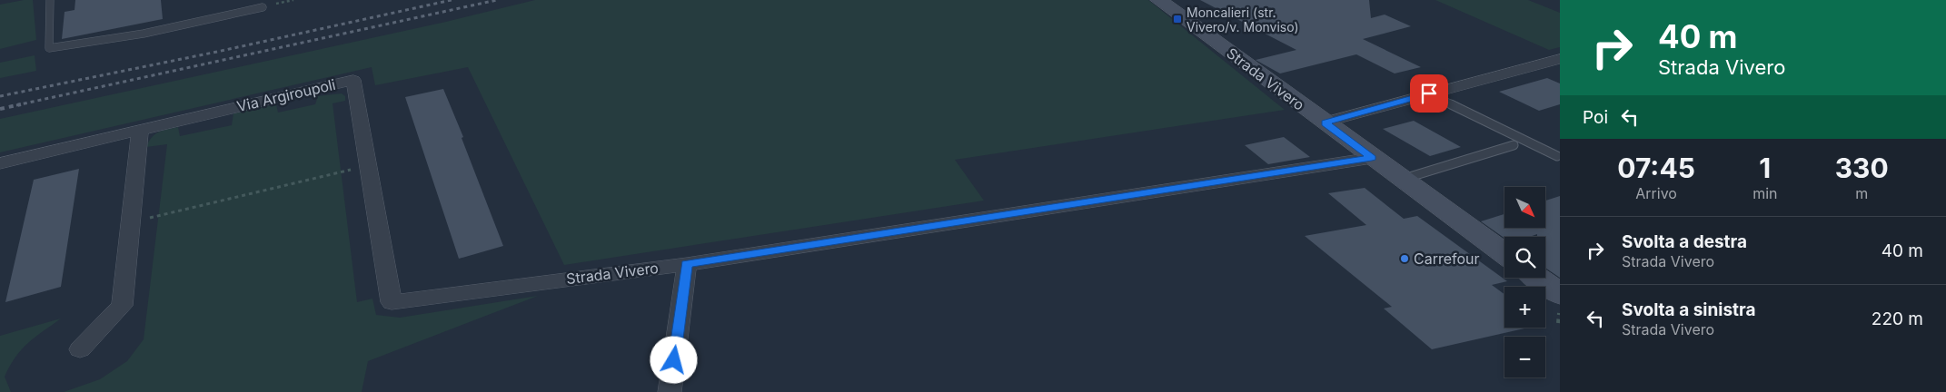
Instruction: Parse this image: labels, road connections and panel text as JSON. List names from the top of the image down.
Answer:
{
  "streets": {
    "street": ["Strada Vivero", "Via Argiroupoli"]
  },
  "crossings": [
    ["Strada Vivero", "Via Argiroupoli"]
  ],
  "places": {
    "transit": ["Moncalieri (str. Vivero/v. Monviso)"],
    "other": ["Carrefour"]
  },
  "north": "bottom right",
  "page": {
    "turn": ["40 m", "Strada Vivero"],
    "then": "Poi",
    "eta": [
      "07:45",
      "Arrivo",
      "1",
      "min",
      "330",
      "m"
    ],
    "map_buttons": ["+", "−"],
    "list": [
      {
        "name": "Svolta a destra",
        "note": "Strada Vivero",
        "value": "40 m"
      },
      {
        "name": "Svolta a sinistra",
        "note": "Strada Vivero",
        "value": "220 m"
      }
    ]
  }
}
